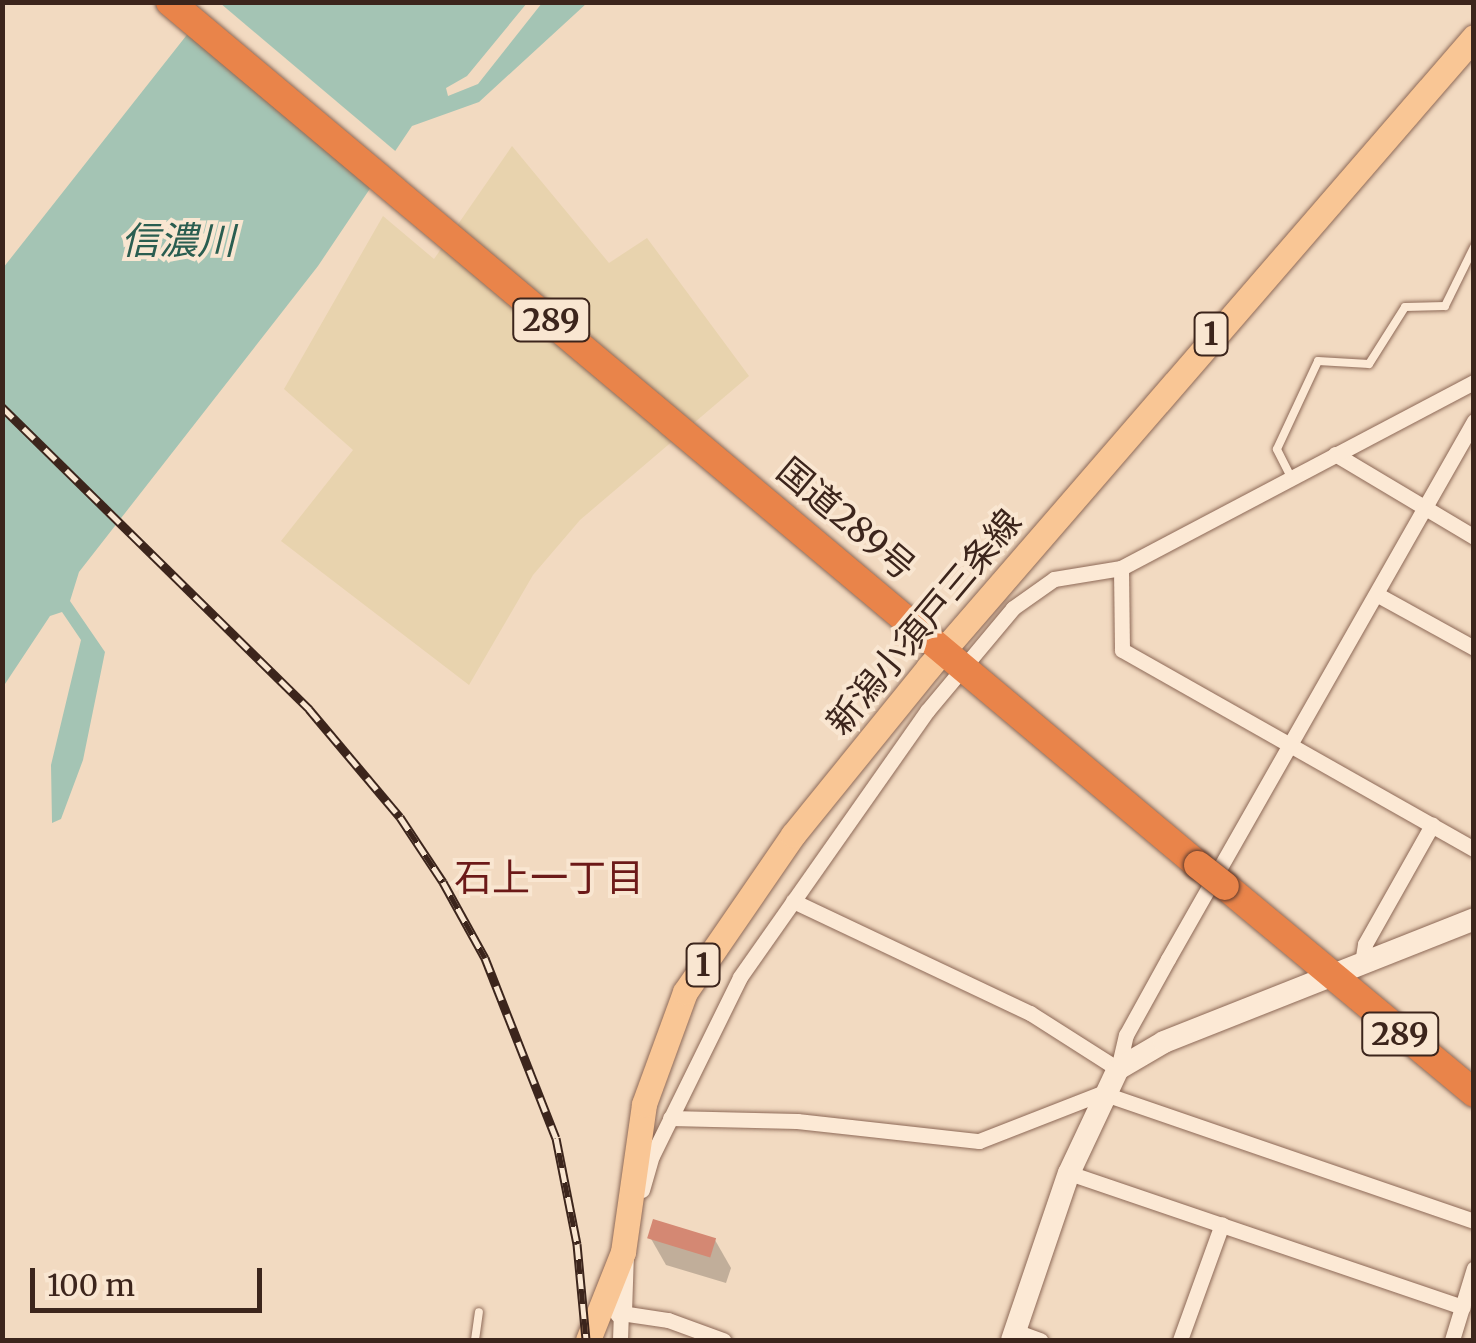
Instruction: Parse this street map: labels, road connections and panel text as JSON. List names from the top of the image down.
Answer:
{
  "streets": {
    "highway": ["289", "国道289号"],
    "main road": ["1", "新潟小須戸三条線"]
  },
  "crossings": [
    ["国道289号", "新潟小須戸三条線"]
  ],
  "districts": ["石上一丁目"],
  "water": ["信濃川"],
  "scale_bar": "100 m"
}
